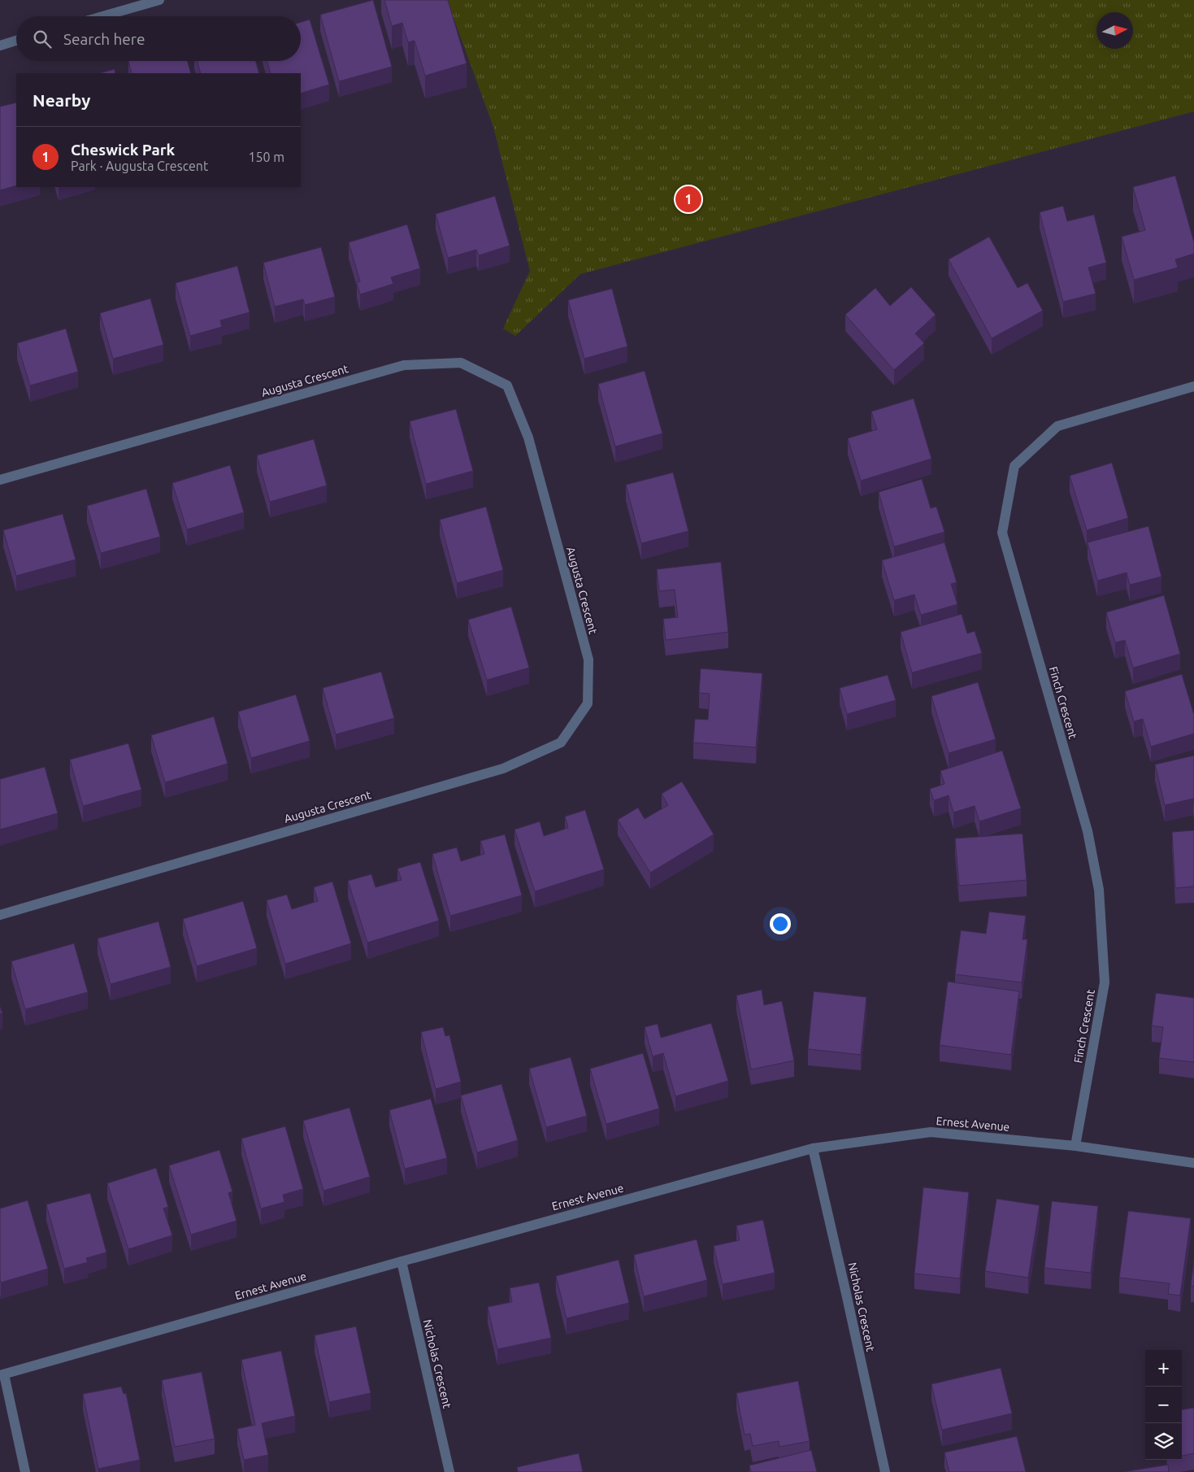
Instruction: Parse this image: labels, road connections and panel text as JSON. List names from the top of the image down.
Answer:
{
  "streets": {
    "street": [
      "Augusta Crescent",
      "Finch Crescent",
      "Ernest Avenue",
      "Nicholas Crescent"
    ]
  },
  "crossings": [
    ["Finch Crescent", "Ernest Avenue"],
    ["Ernest Avenue", "Nicholas Crescent"]
  ],
  "north": "right",
  "page": {
    "search": "Search here",
    "heading": "Nearby",
    "list": [
      {
        "mark": "1",
        "name": "Cheswick Park",
        "note": "Park · Augusta Crescent",
        "value": "150 m"
      }
    ],
    "pins": "1",
    "map_buttons": ["+", "−"]
  }
}
